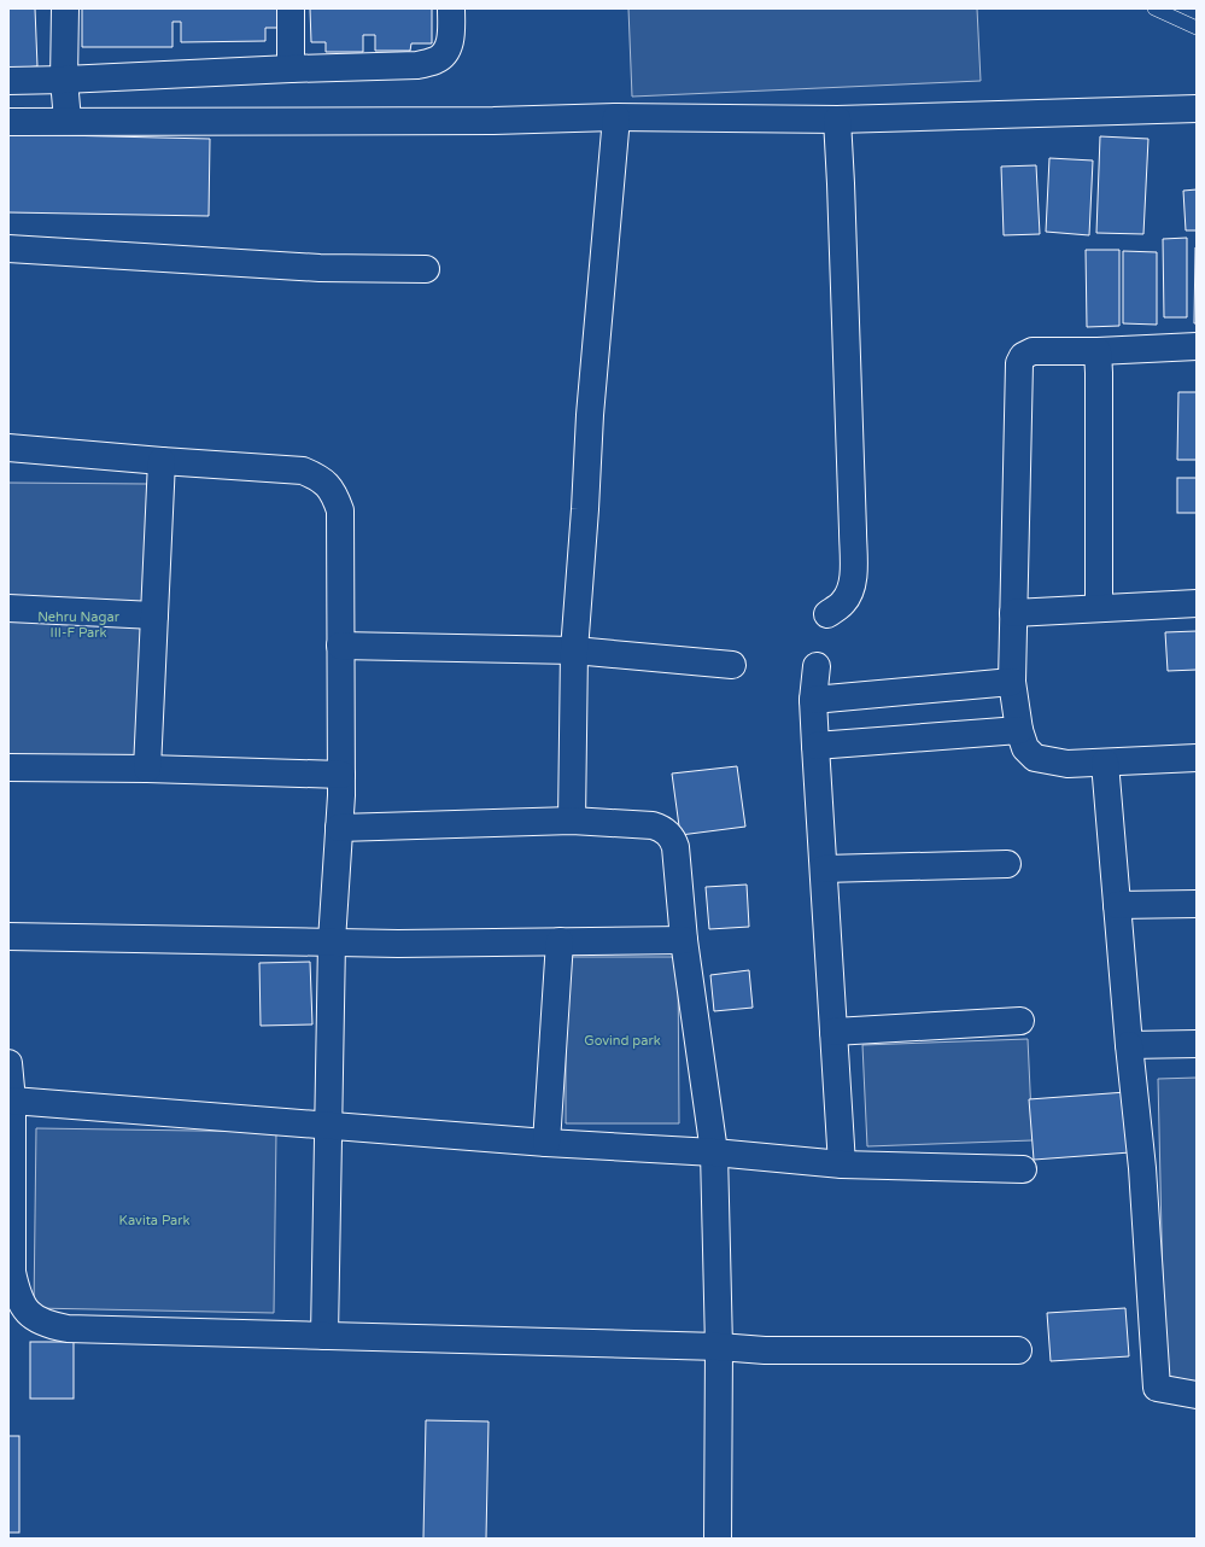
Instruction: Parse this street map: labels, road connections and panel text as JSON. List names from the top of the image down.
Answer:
{
  "parks": ["Nehru Nagar III-F Park", "Govind park", "Kavita Park"]
}
